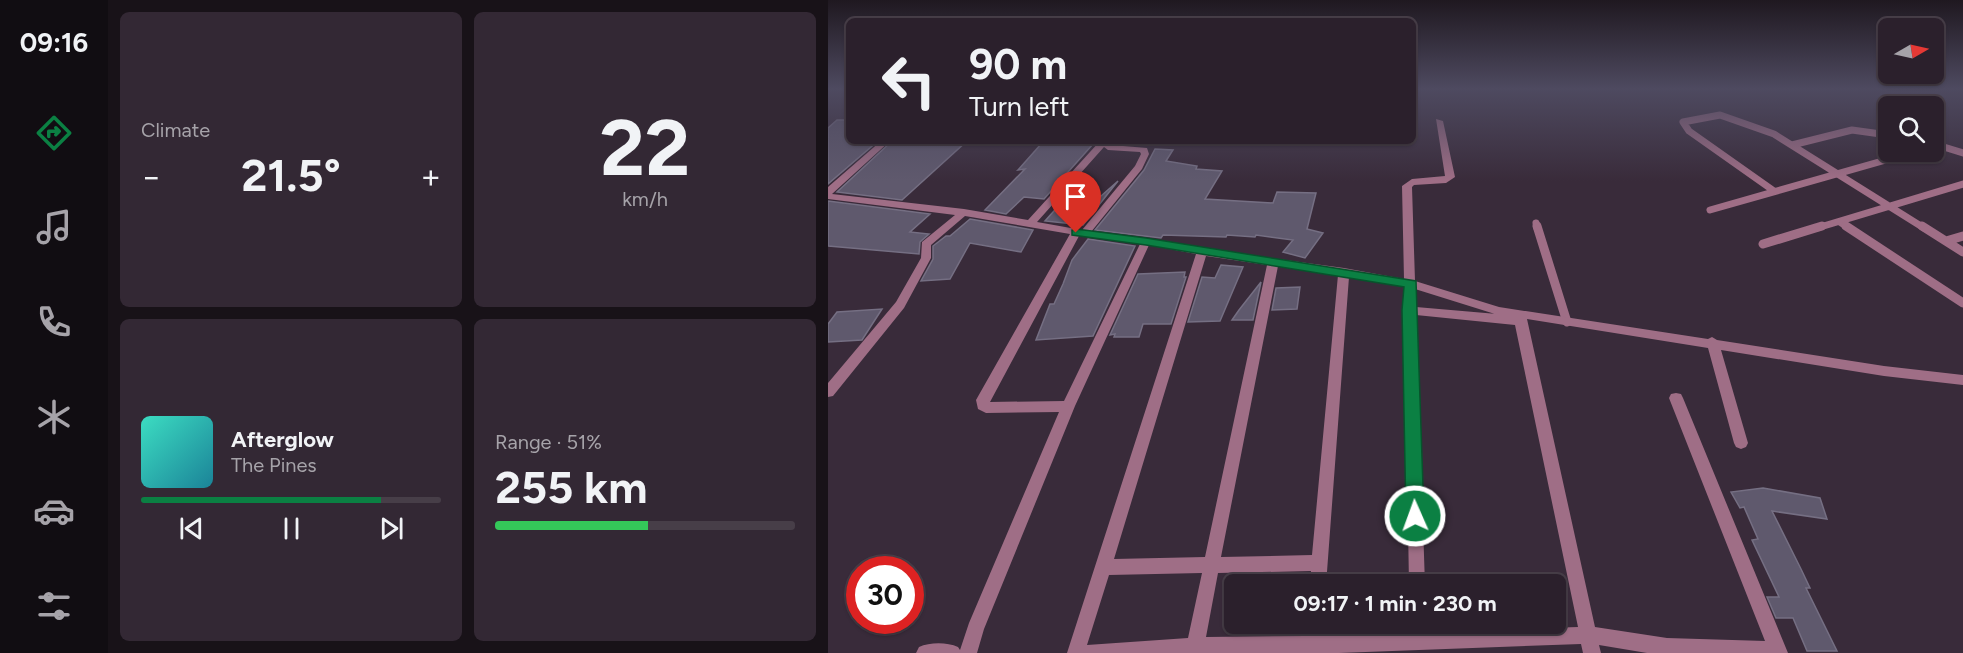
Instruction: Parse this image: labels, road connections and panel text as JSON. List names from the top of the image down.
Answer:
{
  "north": "right",
  "page": {
    "tabs": "09:16",
    "tile": [
      "Climate",
      ["22", "km/h"],
      ["Range · 51%", "255 km"]
    ],
    "turn": ["90 m", "Turn left"],
    "heat": ["−", "21.5°", "+"],
    "song": ["Afterglow", "The Pines"],
    "limit": "30",
    "trip": "09:17 · 1 min · 230 m"
  }
}
